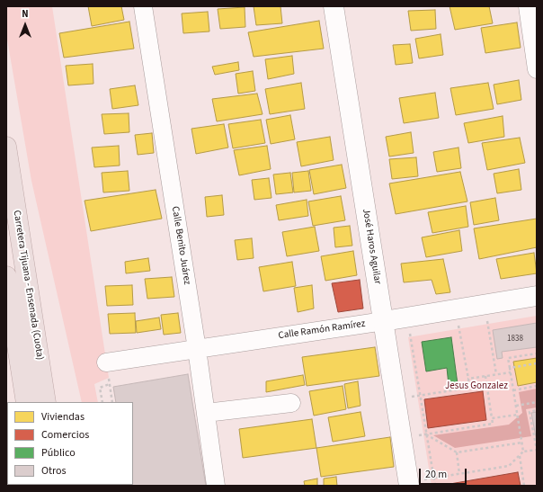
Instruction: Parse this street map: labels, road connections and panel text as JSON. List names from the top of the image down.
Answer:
{
  "streets": {
    "highway": ["Carretera Tijuana - Ensenada (Cuota)"],
    "street": ["Calle Benito Juárez", "José Haros Aguilar", "Calle Ramón Ramírez"]
  },
  "crossings": [
    ["Calle Benito Juárez", "Calle Ramón Ramírez"],
    ["José Haros Aguilar", "Calle Ramón Ramírez"]
  ],
  "parks": ["Jesus Gonzalez"],
  "house_numbers": ["1838"],
  "legend": [
    "Viviendas",
    "Comercios",
    "Público",
    "Otros"
  ],
  "scale_bar": "20 m",
  "north": "top"
}
